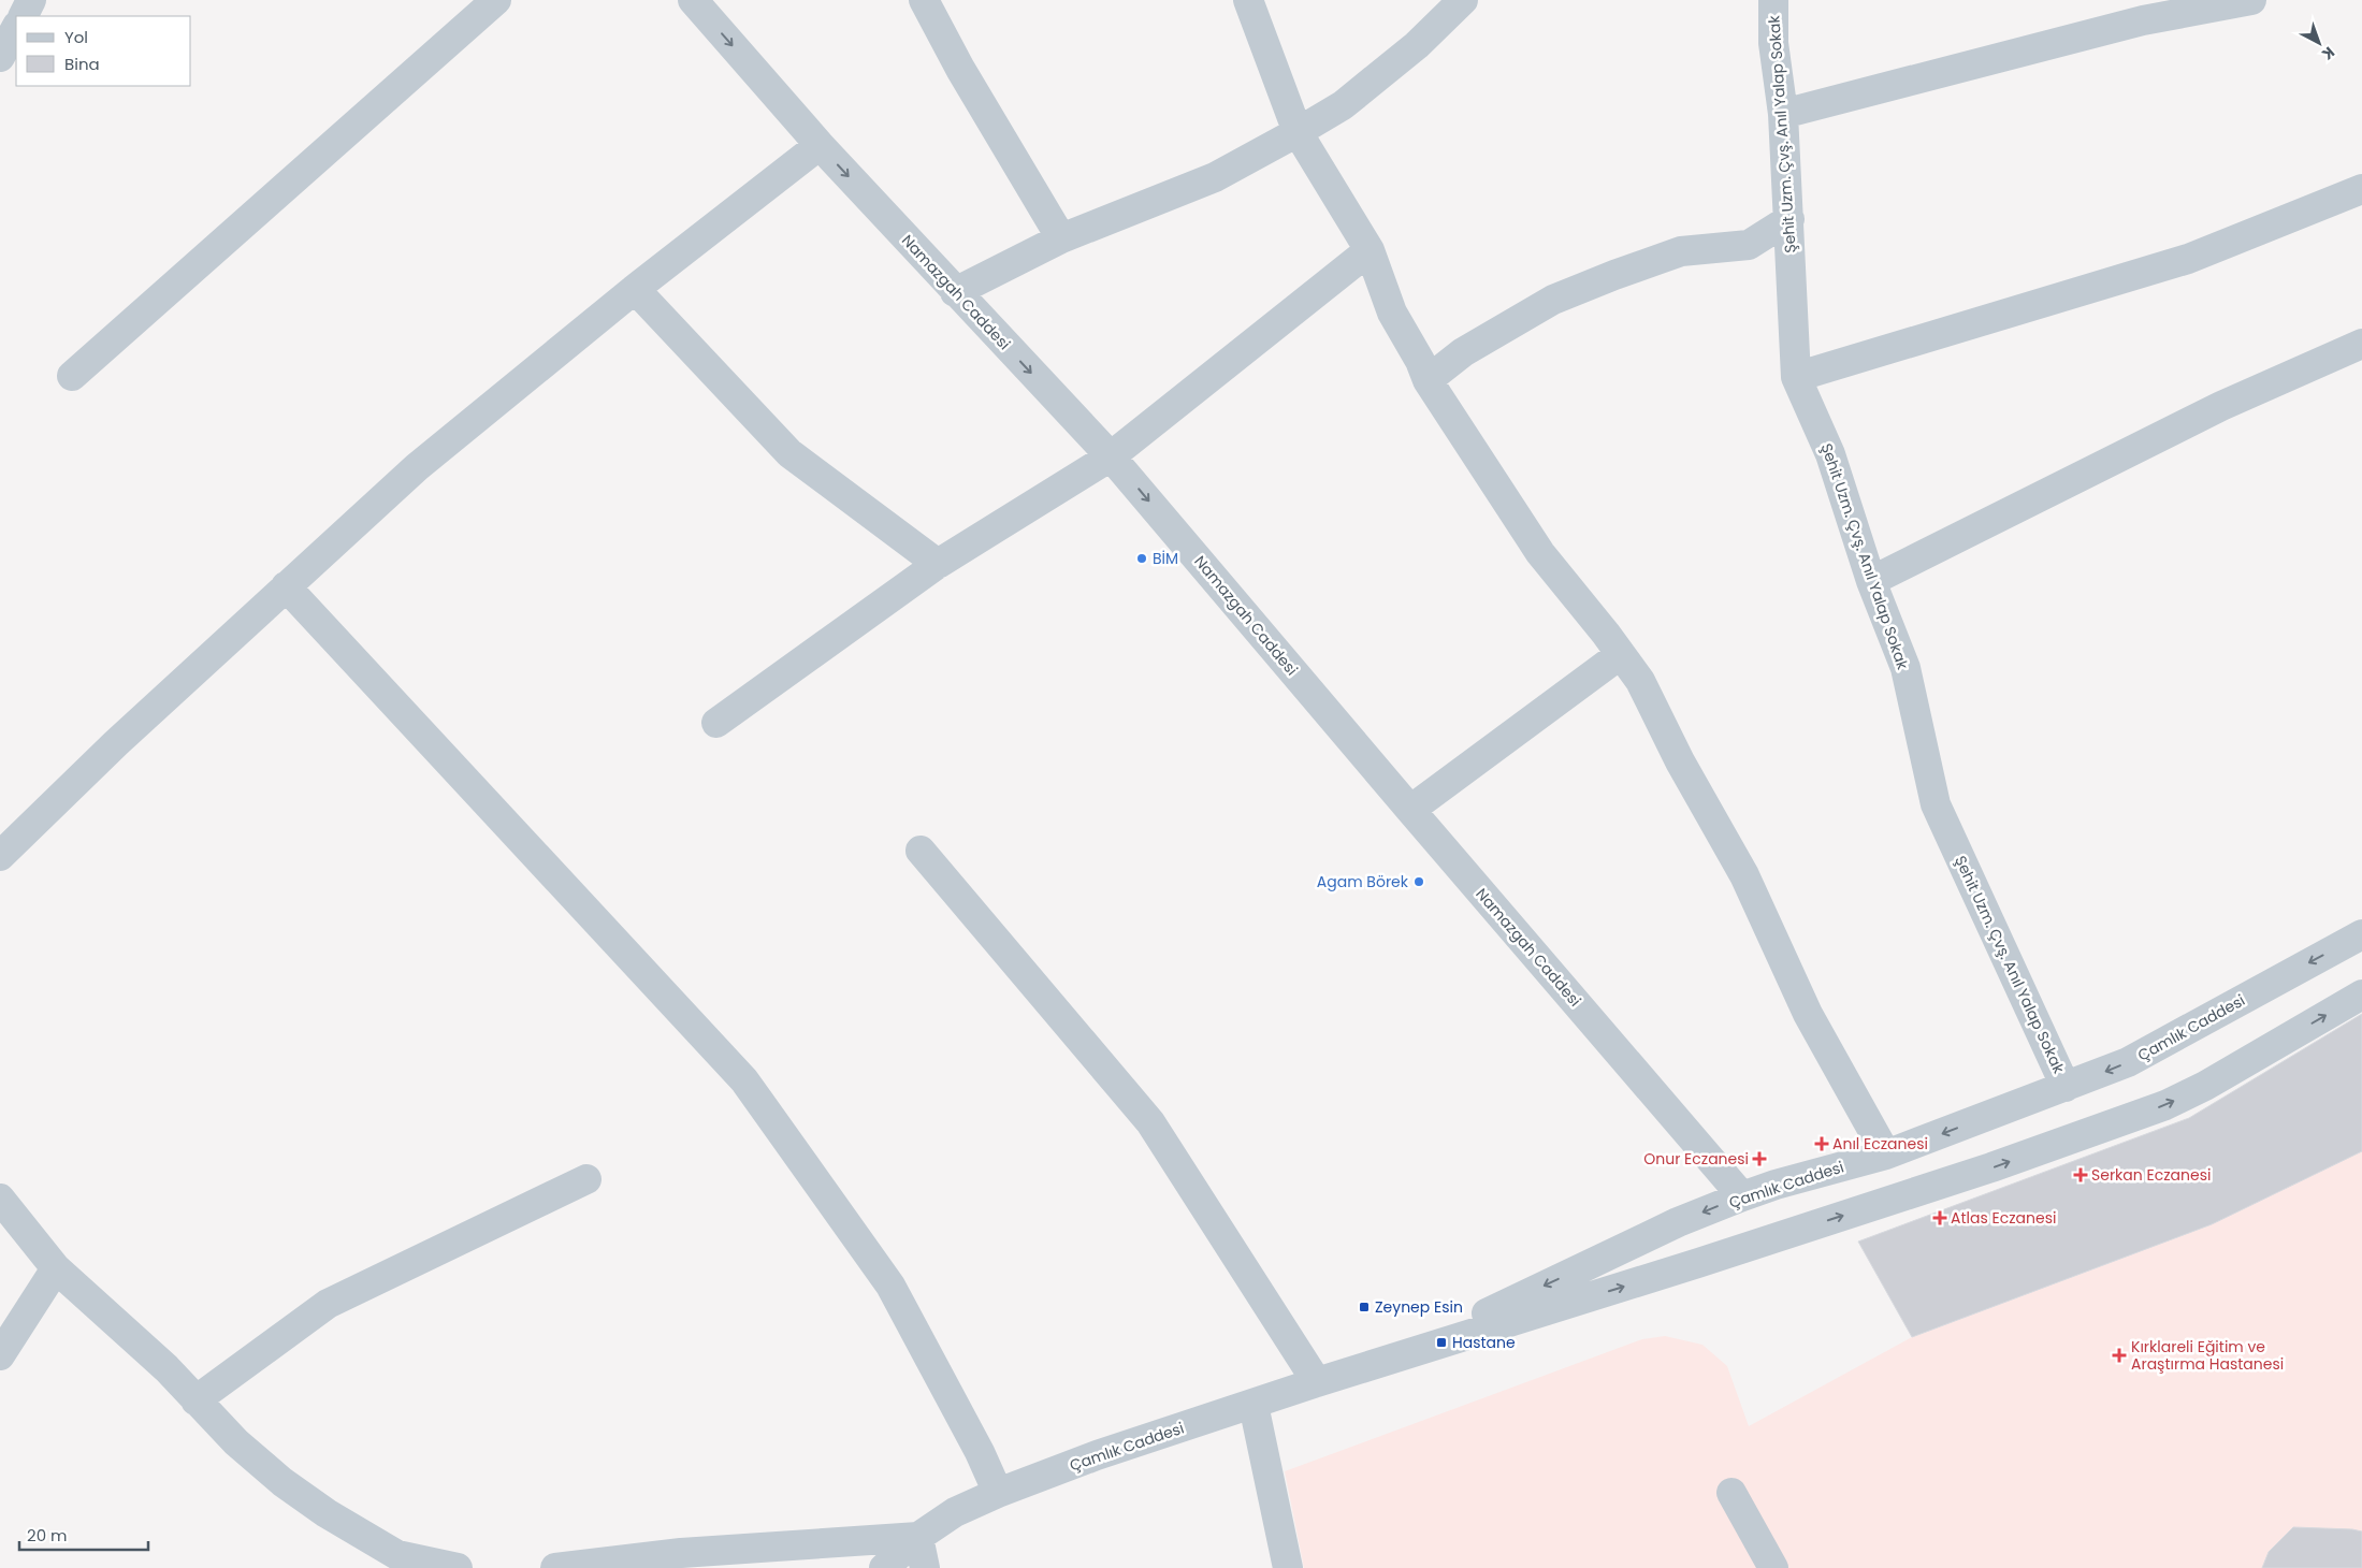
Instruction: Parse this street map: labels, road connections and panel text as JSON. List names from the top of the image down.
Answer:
{
  "streets": {
    "street": ["Şehit Uzm. Çvş. Anıl Yalap Sokak", "Namazgah Caddesi", "Çamlık Caddesi"]
  },
  "crossings": [
    ["Şehit Uzm. Çvş. Anıl Yalap Sokak", "Çamlık Caddesi"],
    ["Namazgah Caddesi", "Çamlık Caddesi"]
  ],
  "places": {
    "other": ["BİM", "Agam Börek"],
    "health": [
      "Anıl Eczanesi",
      "Onur Eczanesi",
      "Serkan Eczanesi",
      "Atlas Eczanesi",
      "Kırklareli Eğitim ve Araştırma Hastanesi"
    ],
    "transit": ["Zeynep Esin", "Hastane"]
  },
  "legend": ["Yol", "Bina"],
  "scale_bar": "20 m",
  "north": "bottom right"
}
